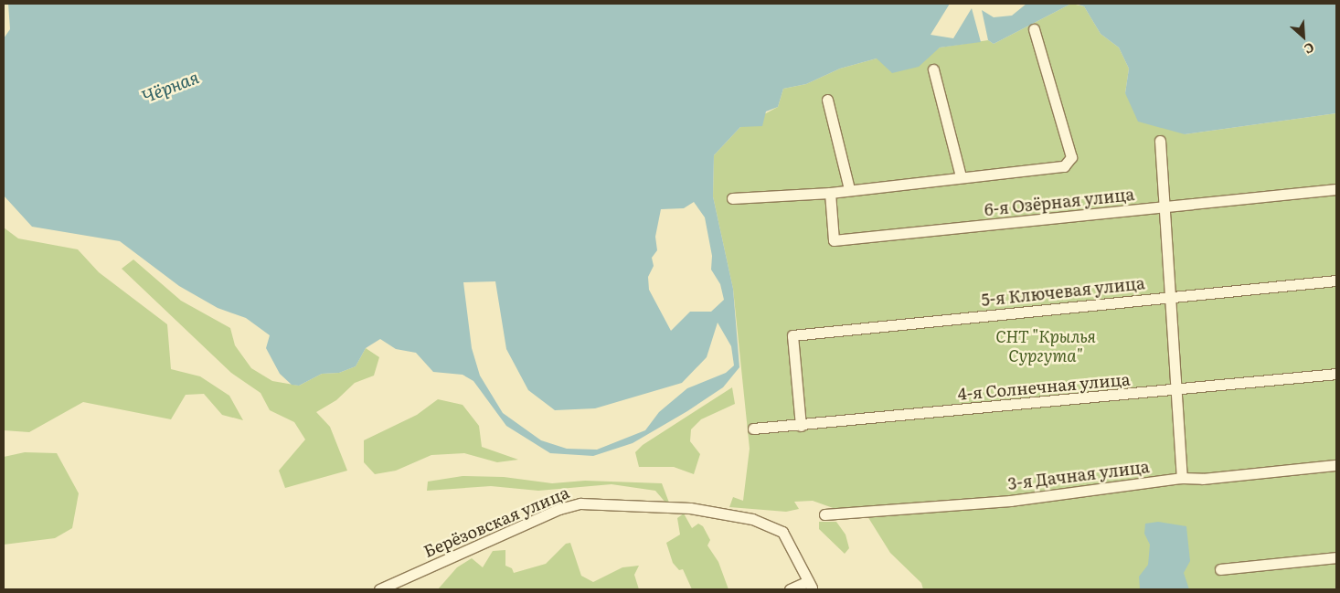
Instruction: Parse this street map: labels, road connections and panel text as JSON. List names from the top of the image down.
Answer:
{
  "streets": {
    "street": [
      "6-я Озёрная улица",
      "5-я Ключевая улица",
      "4-я Солнечная улица",
      "3-я Дачная улица",
      "Берёзовская улица"
    ]
  },
  "crossings": [
    ["5-я Ключевая улица", "4-я Солнечная улица"]
  ],
  "water": ["Чёрная"],
  "parks": ["CНТ \"Крылья Сургута\""],
  "north": "bottom right"
}
